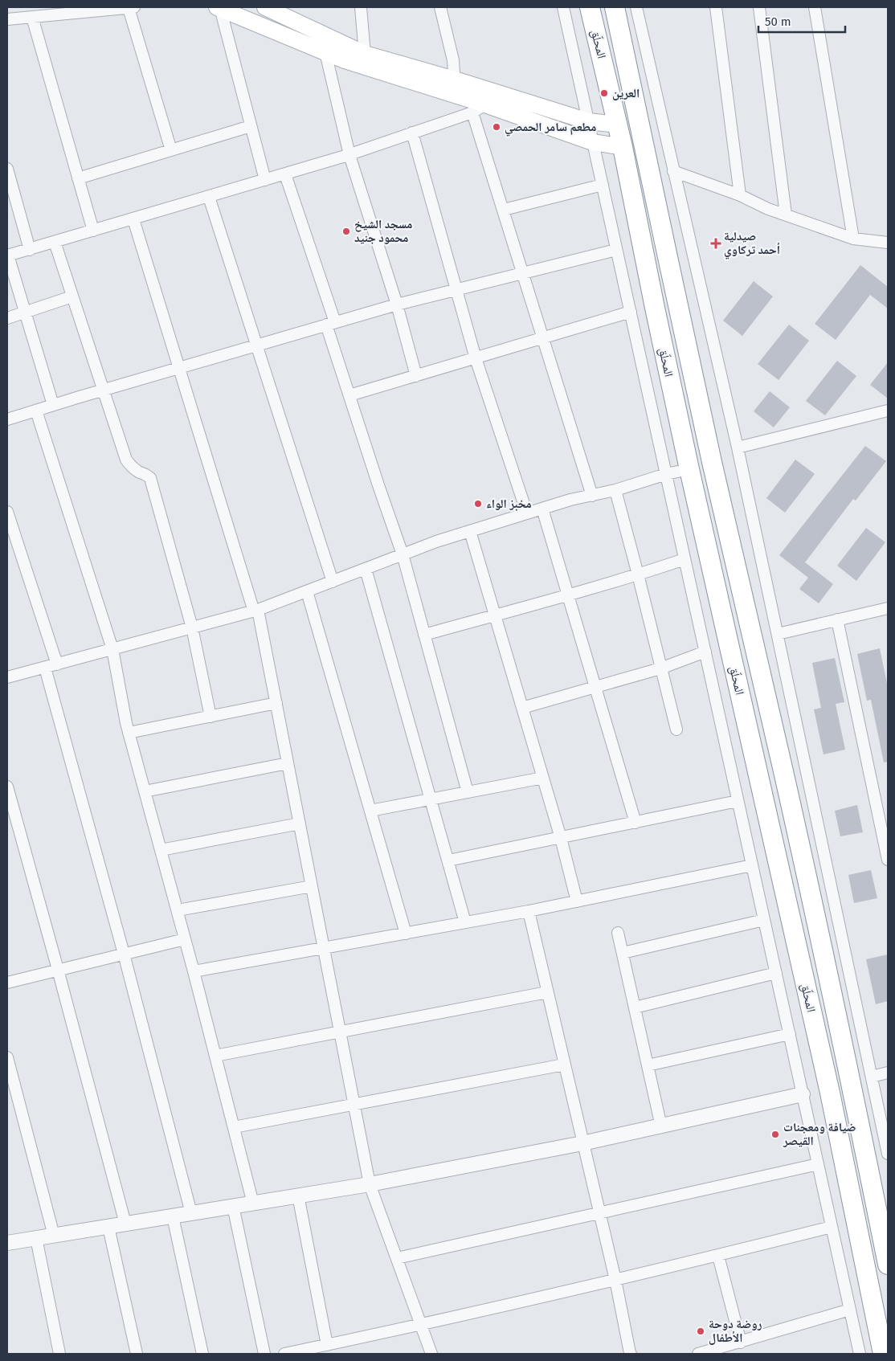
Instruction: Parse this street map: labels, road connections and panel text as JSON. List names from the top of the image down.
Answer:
{
  "streets": {
    "highway": ["المحلّق"]
  },
  "places": {
    "other": [
      "العرين",
      "مطعم سامر الحمصي",
      "مسجد الشيخ محمود جنيد",
      "مخبز الواء",
      "ضيافة ومعجنات القيصر",
      "روضة دوحة الأطفال"
    ],
    "health": ["صيدلية أحمد تركاوي"]
  },
  "scale_bar": "50 m"
}
